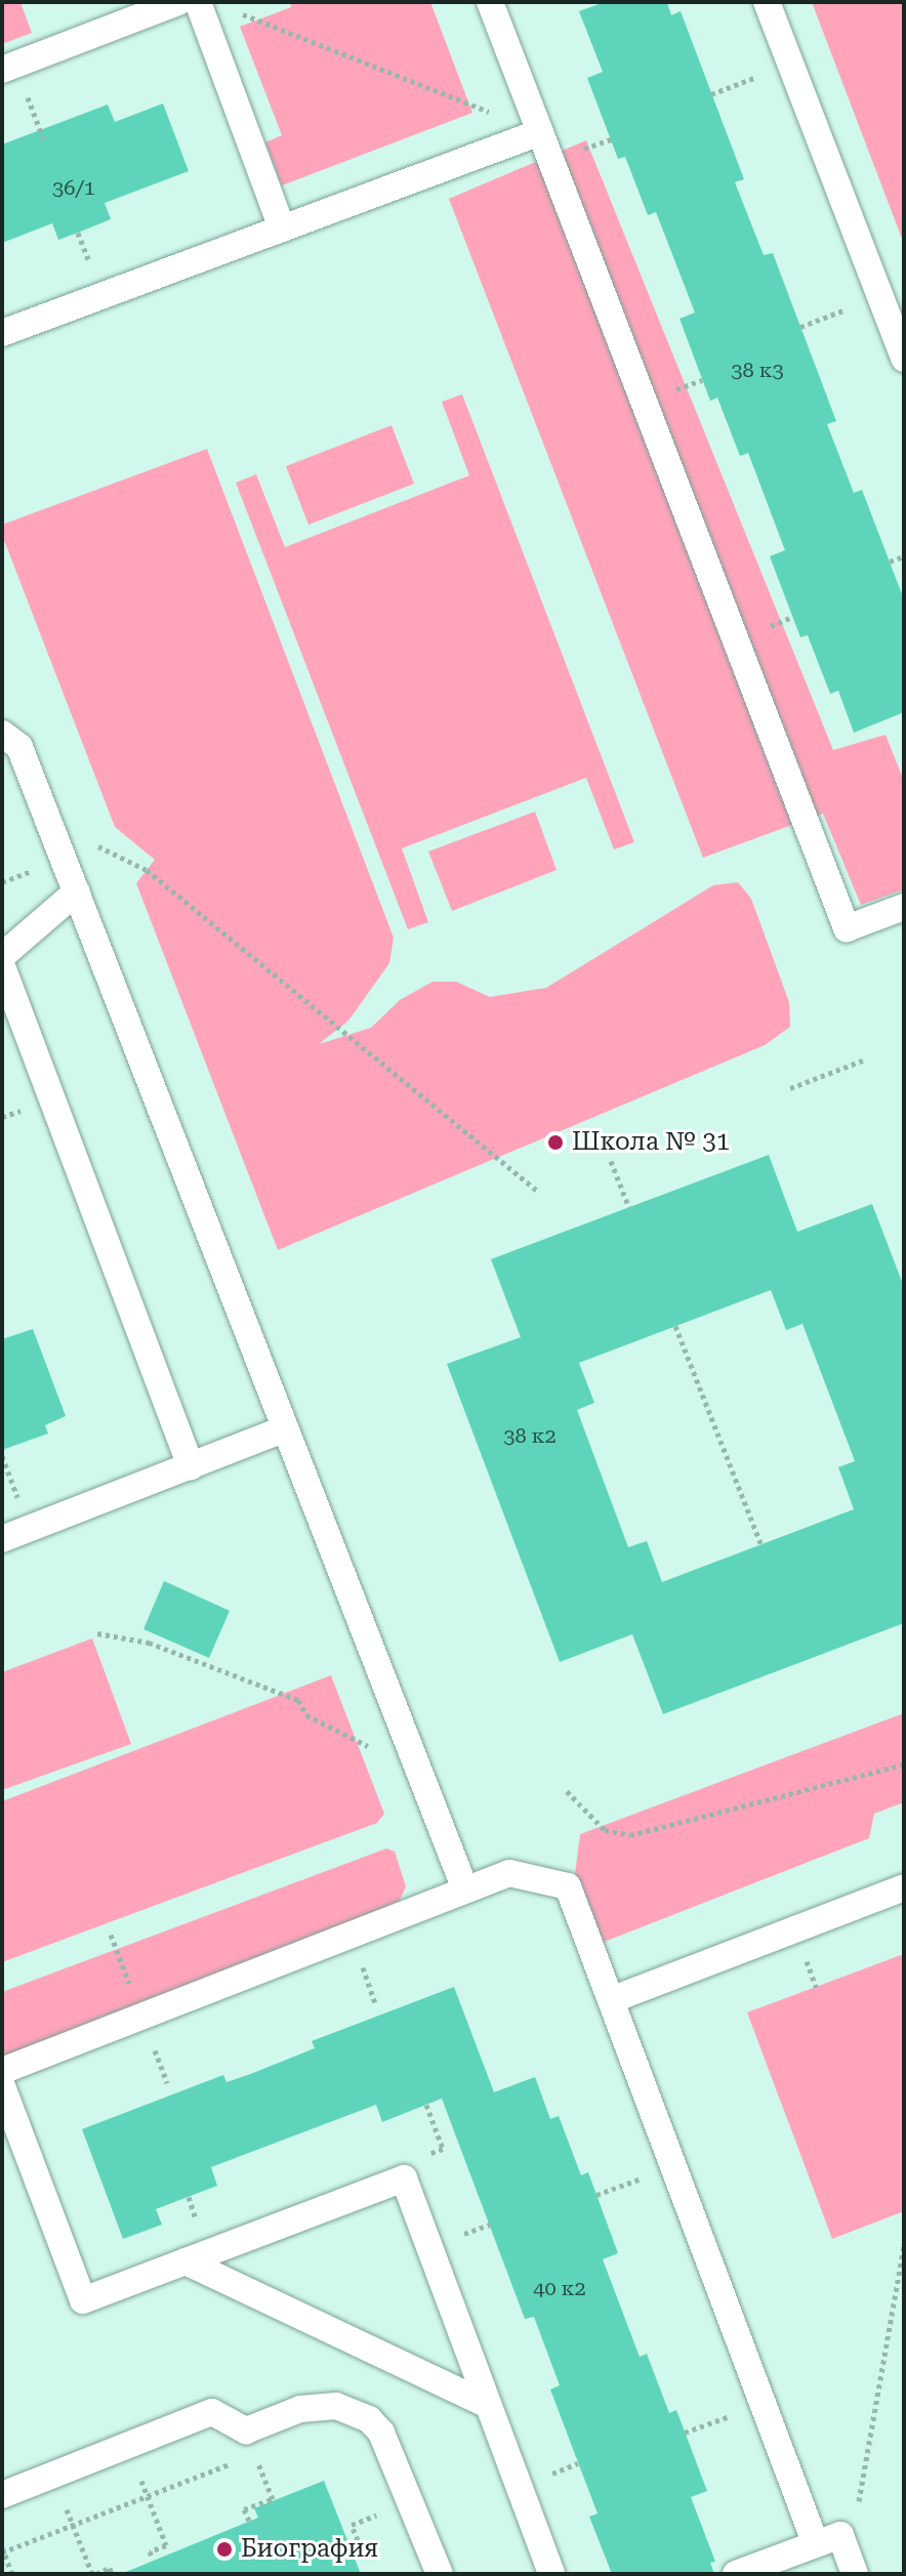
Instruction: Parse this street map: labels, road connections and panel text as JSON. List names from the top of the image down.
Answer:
{
  "places": ["Школа № 31", "Биография"],
  "house_numbers": [
    "36/1",
    "38 к3",
    "38 к2",
    "40 к2"
  ]
}
